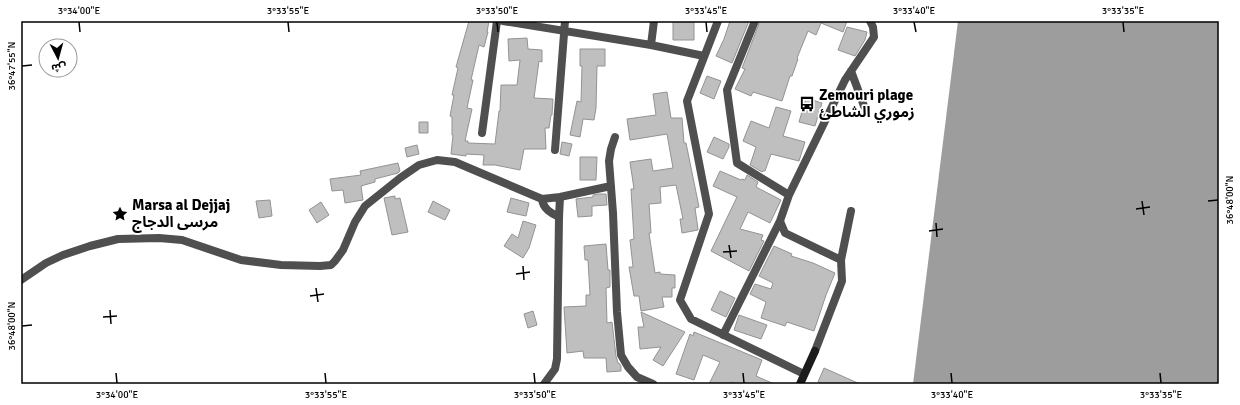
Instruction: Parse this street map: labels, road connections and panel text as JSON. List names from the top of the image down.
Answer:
{
  "places": {
    "bus stop": ["Zemouri plage زموري الشاطئ"],
    "place": ["Marsa al Dejjaj مرسى الدجاج"]
  },
  "north": "bottom",
  "coordinates": [
    "3°34'00\"E",
    "3°33'55\"E",
    "3°33'50\"E",
    "3°33'45\"E",
    "3°33'40\"E",
    "3°33'35\"E",
    "36°47'55\"N",
    "36°48'00\"N"
  ]
}
